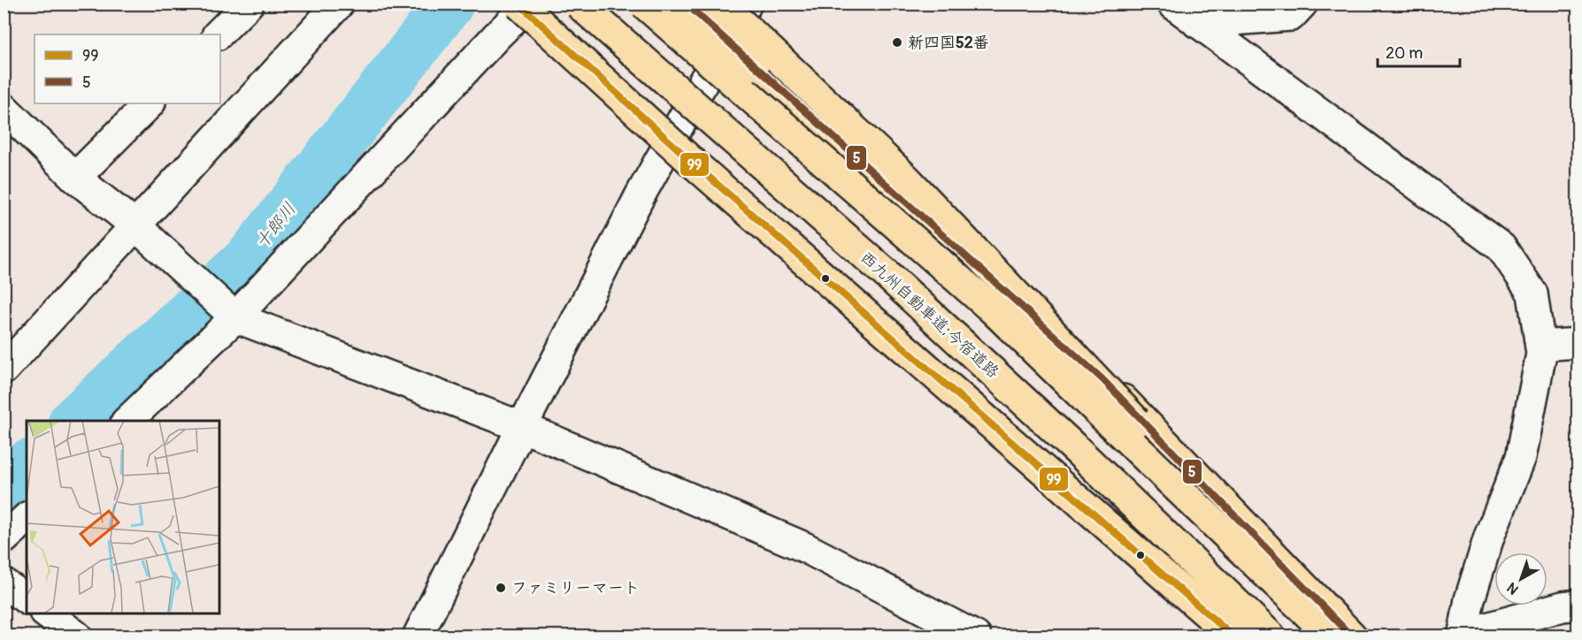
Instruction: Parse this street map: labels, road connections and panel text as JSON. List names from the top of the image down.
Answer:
{
  "streets": {
    "highway": ["西九州自動車道;今宿道路"]
  },
  "water": ["十郎川"],
  "places": ["新四国52番", "ファミリーマート"],
  "lines": ["transit line 99", "transit line 5"],
  "legend": ["99", "5"],
  "scale_bar": "20 m",
  "north": "bottom left"
}
